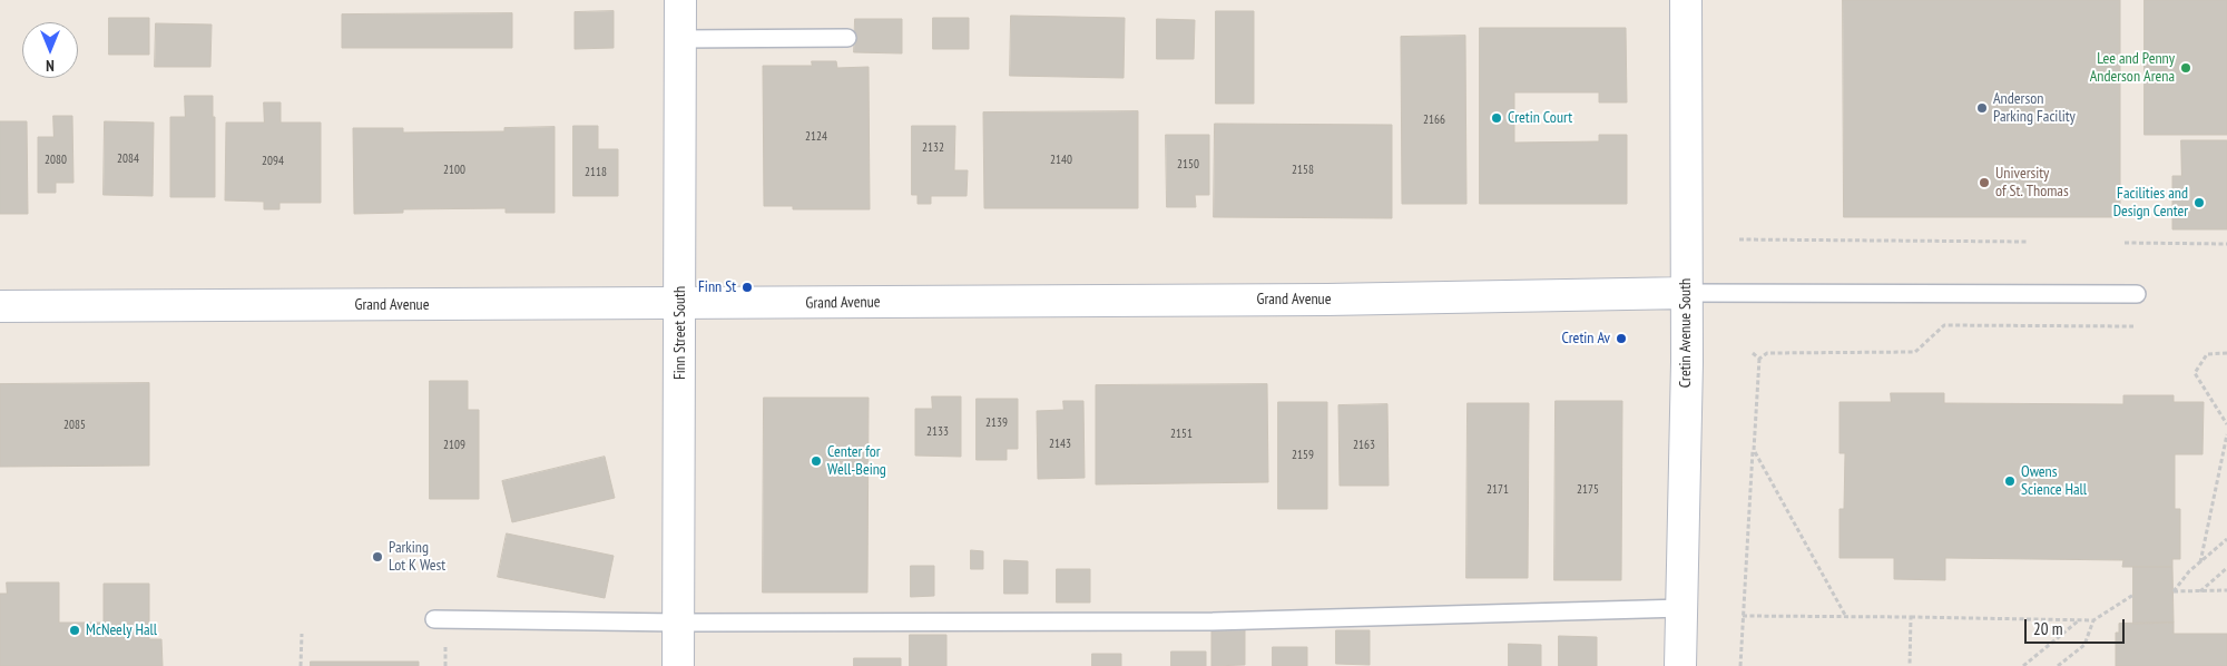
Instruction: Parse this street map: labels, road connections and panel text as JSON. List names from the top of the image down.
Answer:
{
  "streets": {
    "main road": ["Grand Avenue", "Finn Street South", "Cretin Avenue South"]
  },
  "crossings": [
    ["Grand Avenue", "Finn Street South"],
    ["Grand Avenue", "Cretin Avenue South"]
  ],
  "places": [
    "Lee and Penny Anderson Arena",
    "Anderson Parking Facility",
    "Cretin Court",
    "University of St. Thomas",
    "Facilities and Design Center",
    "Finn St",
    "Cretin Av",
    "Center for Well-Being",
    "Owens Science Hall",
    "Parking Lot K West",
    "McNeely Hall"
  ],
  "house_numbers": [
    "2166",
    "2124",
    "2132",
    "2084",
    "2080",
    "2140",
    "2094",
    "2150",
    "2100",
    "2158",
    "2118",
    "2139",
    "2085",
    "2133",
    "2151",
    "2143",
    "2109",
    "2163",
    "2159",
    "2171",
    "2175"
  ],
  "scale_bar": "20 m",
  "north": "bottom"
}
